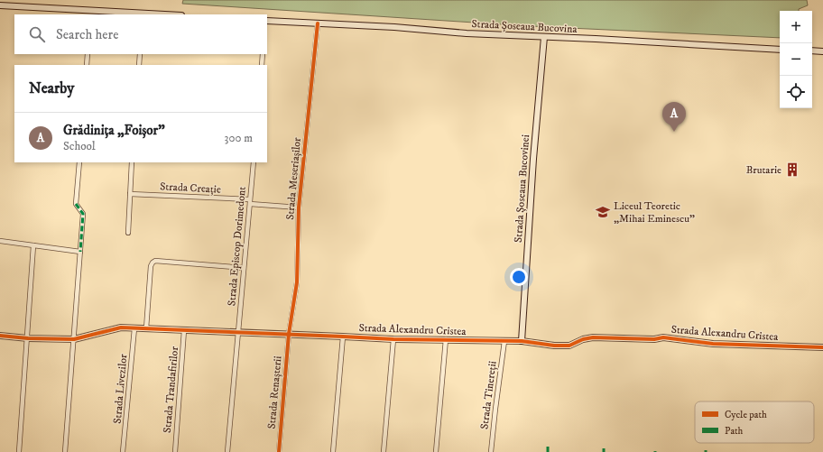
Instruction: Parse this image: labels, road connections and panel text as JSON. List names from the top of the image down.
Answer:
{
  "streets": {
    "main road": ["Strada Șoseaua Bucovina", "Strada Șoseaua Bucovinei"],
    "street": [
      "Strada Meseriașilor",
      "Strada Creație",
      "Strada Episcop Dorimedont",
      "Strada Alexandru Cristea",
      "Strada Livezilor",
      "Strada Trandafirilor",
      "Strada Renașterii",
      "Strada Tinereții"
    ]
  },
  "crossings": [
    ["Strada Șoseaua Bucovina", "Strada Meseriașilor"],
    ["Strada Șoseaua Bucovina", "Strada Șoseaua Bucovinei"],
    ["Strada Meseriașilor", "Strada Creație"],
    ["Strada Meseriașilor", "Strada Alexandru Cristea"],
    ["Strada Meseriașilor", "Strada Renașterii"],
    ["Strada Creație", "Strada Episcop Dorimedont"],
    ["Strada Șoseaua Bucovinei", "Strada Alexandru Cristea"],
    ["Strada Episcop Dorimedont", "Strada Alexandru Cristea"],
    ["Strada Alexandru Cristea", "Strada Livezilor"],
    ["Strada Alexandru Cristea", "Strada Trandafirilor"],
    ["Strada Alexandru Cristea", "Strada Renașterii"],
    ["Strada Alexandru Cristea", "Strada Tinereții"]
  ],
  "places": {
    "building": ["Brutarie"],
    "school or university": ["Liceul Teoretic „Mihai Eminescu”"]
  },
  "legend": ["Cycle path", "Path"],
  "page": {
    "map_buttons": ["+", "−"],
    "search": "Search here",
    "heading": "Nearby",
    "pins": "A",
    "list": [
      {
        "mark": "A",
        "name": "Grădinița „Foișor”",
        "note": "School",
        "value": "300 m"
      }
    ]
  }
}
